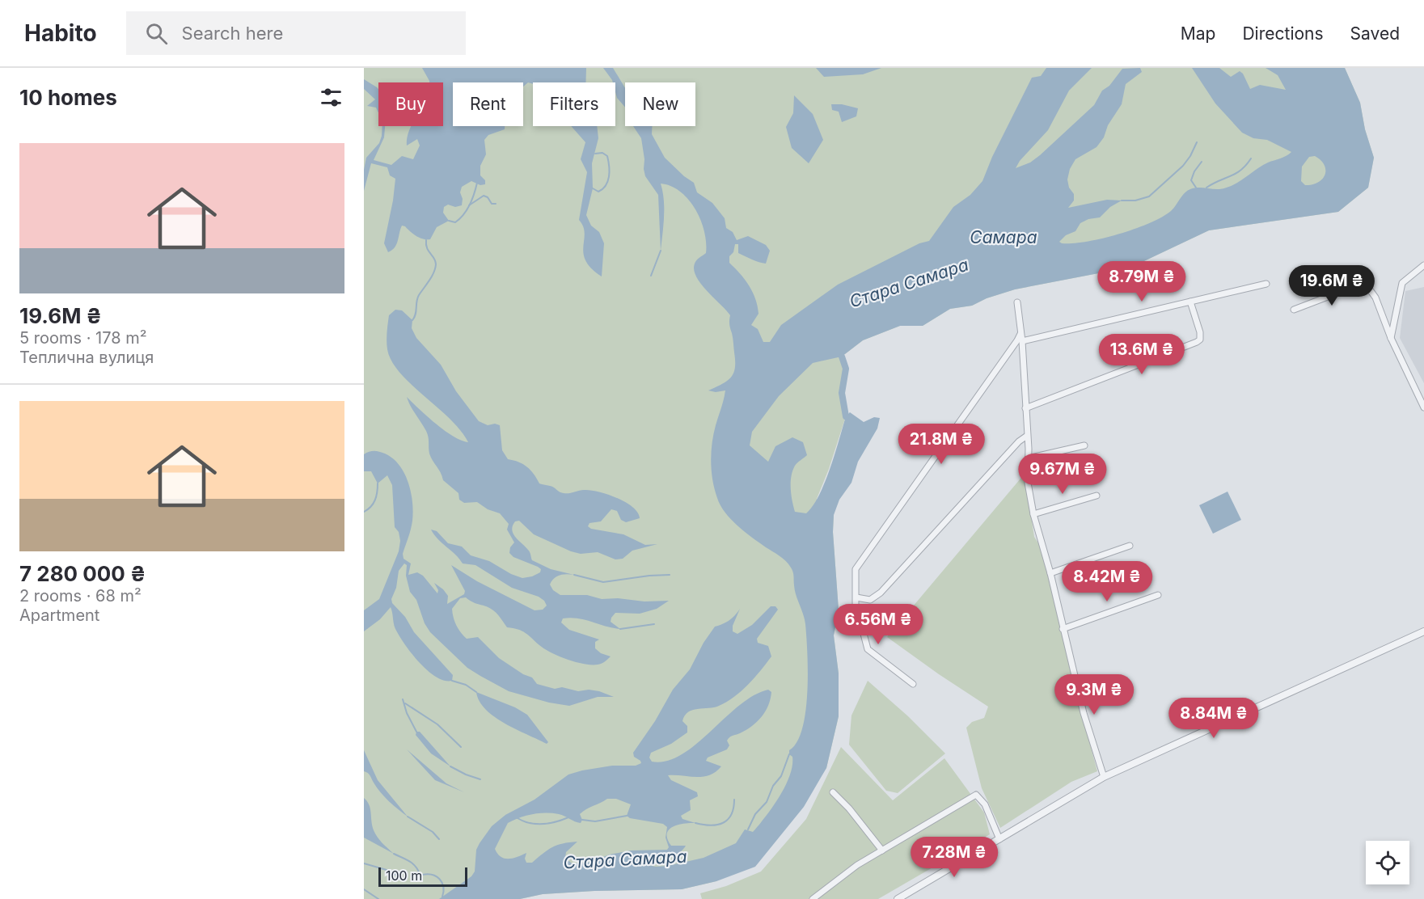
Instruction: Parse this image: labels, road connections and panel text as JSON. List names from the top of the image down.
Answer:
{
  "water": ["Самара", "Стара Самара"],
  "scale_bar": "100 m",
  "page": {
    "header": "Habito",
    "search": "Search here",
    "nav": ["Map", "Directions", "Saved"],
    "heading": "10 homes",
    "chip": [
      "Buy",
      "Rent",
      "Filters",
      "New"
    ],
    "list": [
      {
        "name": "19.6M ₴",
        "note": "5 rooms · 178 m² · Теплична вулиця"
      },
      {
        "name": "7 280 000 ₴",
        "note": "2 rooms · 68 m² · Apartment"
      }
    ],
    "price": [
      "8.79M ₴",
      "19.6M ₴",
      "13.6M ₴",
      "21.8M ₴",
      "9.67M ₴",
      "8.42M ₴",
      "6.56M ₴",
      "9.3M ₴",
      "8.84M ₴",
      "7.28M ₴"
    ],
    "scale": "100 m"
  }
}
